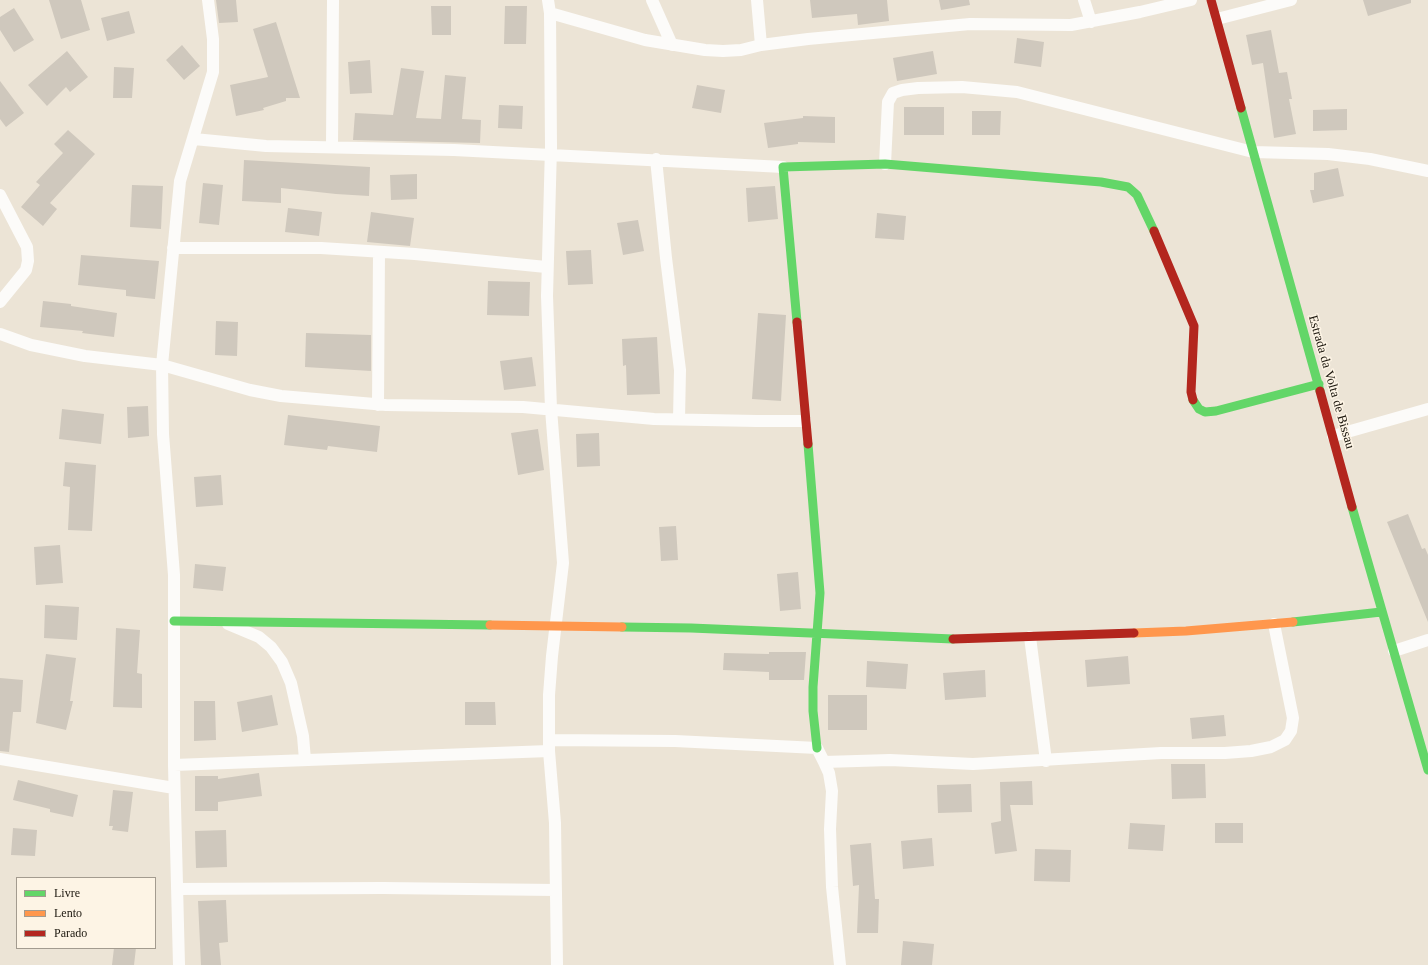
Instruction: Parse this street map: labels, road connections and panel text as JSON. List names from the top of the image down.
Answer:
{
  "streets": {
    "street": ["Estrada da Volta de Bissau"]
  },
  "legend": ["Livre", "Lento", "Parado"]
}
